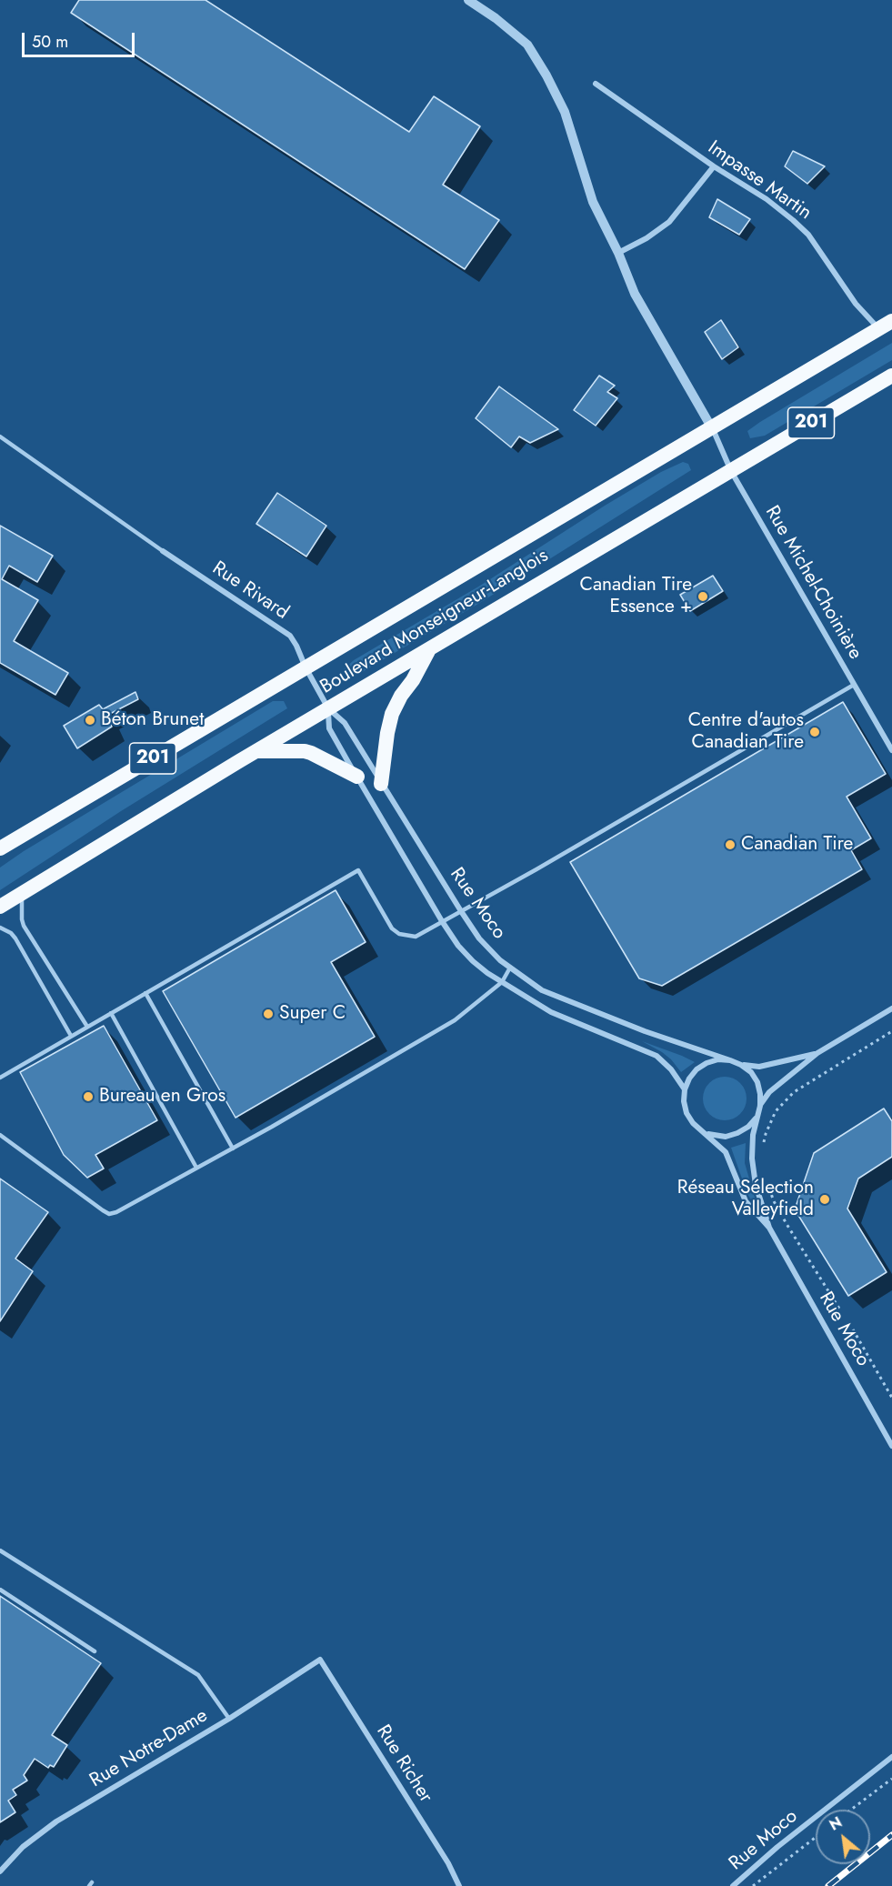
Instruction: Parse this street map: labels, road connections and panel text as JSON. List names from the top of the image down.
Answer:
{
  "streets": {
    "highway": ["201", "Boulevard Monseigneur-Langlois"],
    "street": [
      "Impasse Martin",
      "Rue Michel-Choinière",
      "Rue Rivard",
      "Rue Moco",
      "Rue Notre-Dame",
      "Rue Richer"
    ]
  },
  "crossings": [
    ["Impasse Martin", "Boulevard Monseigneur-Langlois"],
    ["Rue Michel-Choinière", "Boulevard Monseigneur-Langlois"],
    ["Rue Rivard", "Boulevard Monseigneur-Langlois"],
    ["Rue Rivard", "Rue Moco"],
    ["Boulevard Monseigneur-Langlois", "Rue Moco"],
    ["Rue Notre-Dame", "Rue Richer"]
  ],
  "places": [
    "Canadian Tire Essence +",
    "Béton Brunet",
    "Centre d'autos Canadian Tire",
    "Canadian Tire",
    "Super C",
    "Bureau en Gros",
    "Réseau Sélection Valleyfield"
  ],
  "scale_bar": "50 m",
  "north": "top left"
}
